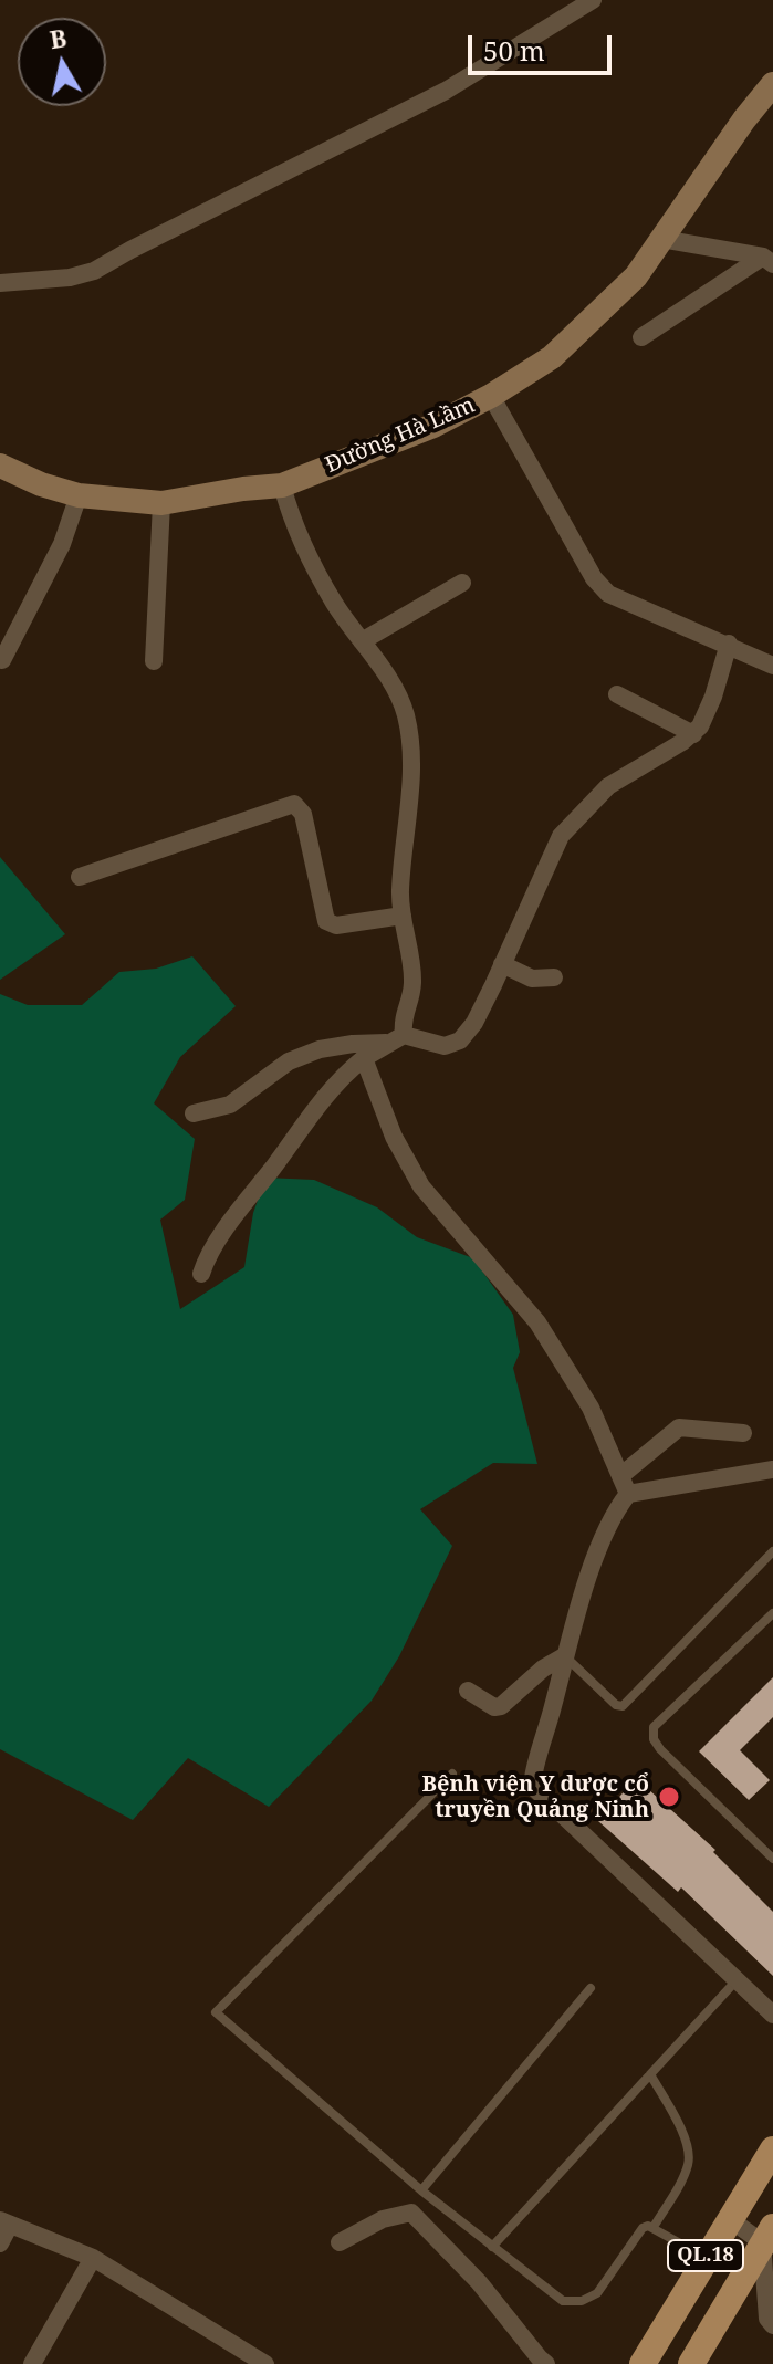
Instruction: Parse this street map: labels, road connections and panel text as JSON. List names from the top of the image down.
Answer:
{
  "streets": {
    "main road": ["Đường Hà Lầm", "QL.18"]
  },
  "places": ["Bệnh viện Y dược cổ truyền Quảng Ninh"],
  "scale_bar": "50 m",
  "north": "top"
}
